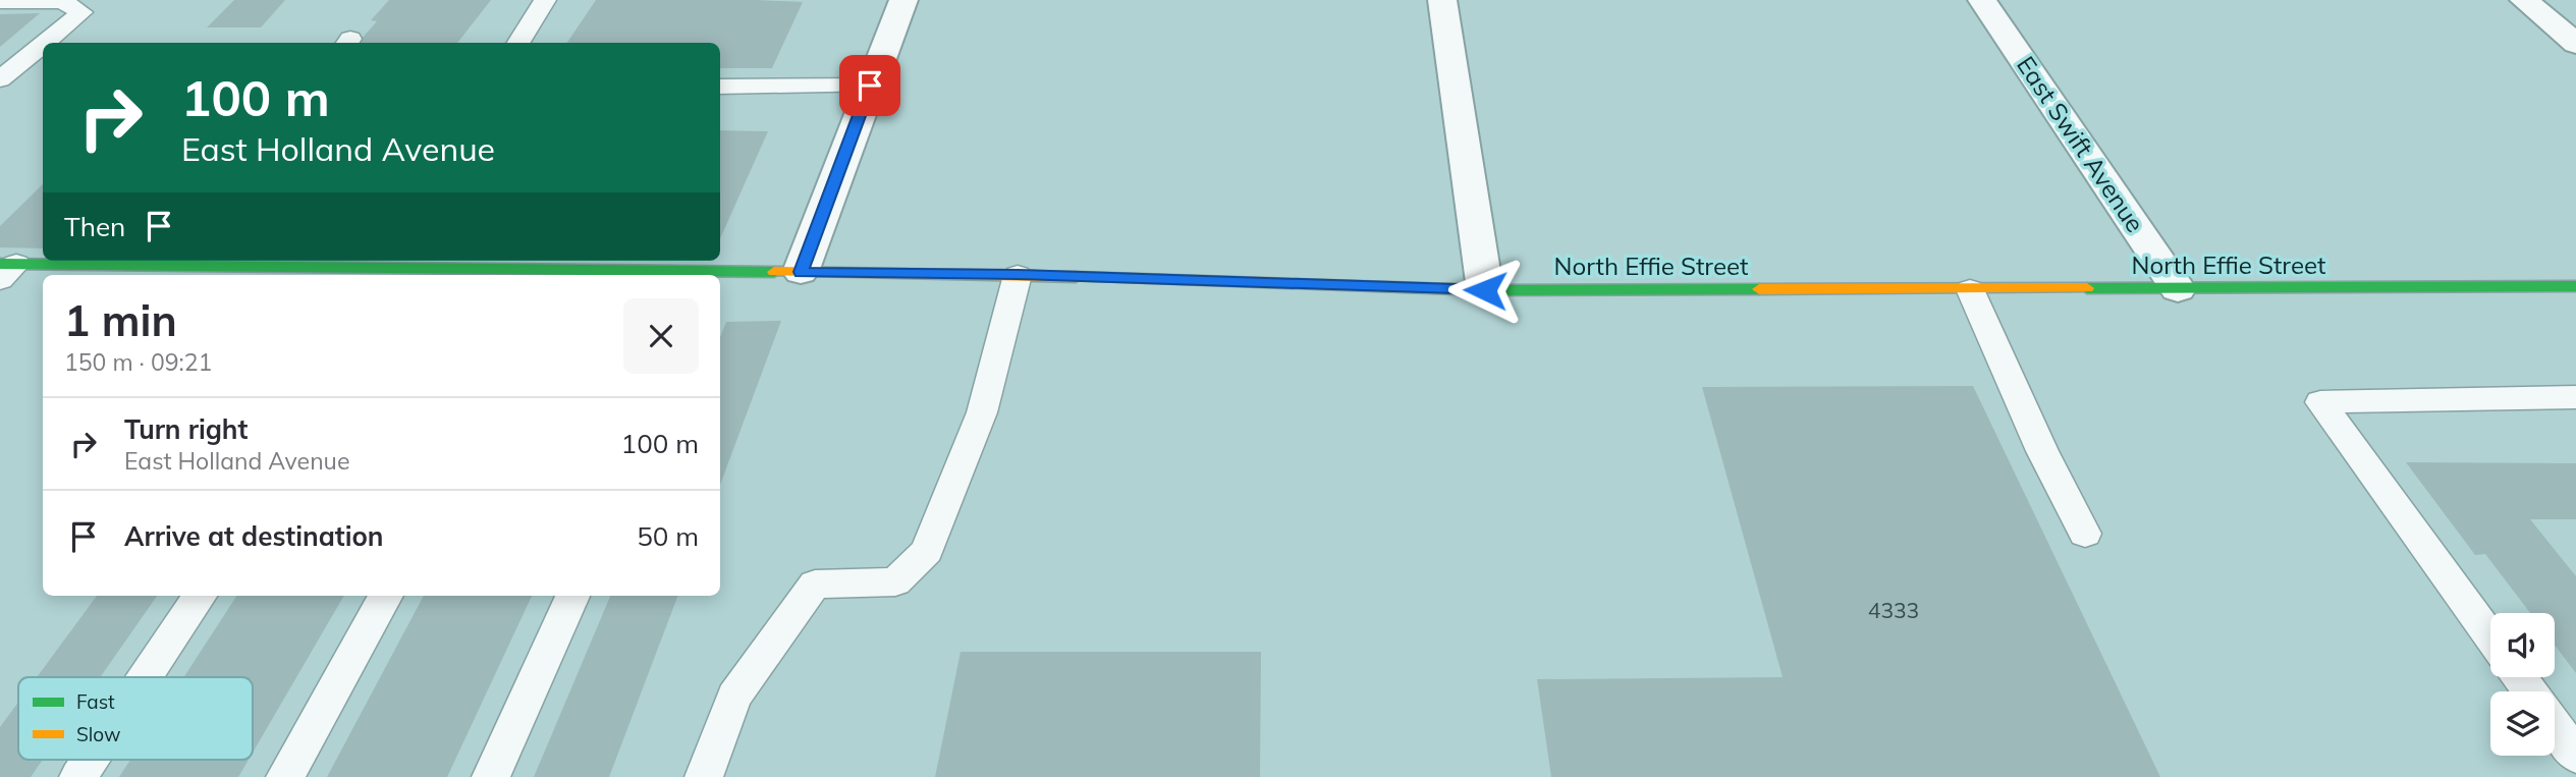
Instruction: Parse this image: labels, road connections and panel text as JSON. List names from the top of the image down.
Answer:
{
  "streets": {
    "street": ["East Swift Avenue", "North Effie Street"]
  },
  "crossings": [
    ["East Swift Avenue", "North Effie Street"]
  ],
  "house_numbers": ["4333"],
  "legend": ["Fast", "Slow"],
  "page": {
    "turn": ["100 m", "East Holland Avenue"],
    "then": "Then",
    "heading": ["1 min", "150 m · 09:21"],
    "list": [
      {
        "name": "Turn right",
        "note": "East Holland Avenue",
        "value": "100 m"
      },
      {
        "name": "Arrive at destination",
        "value": "50 m"
      }
    ]
  }
}
